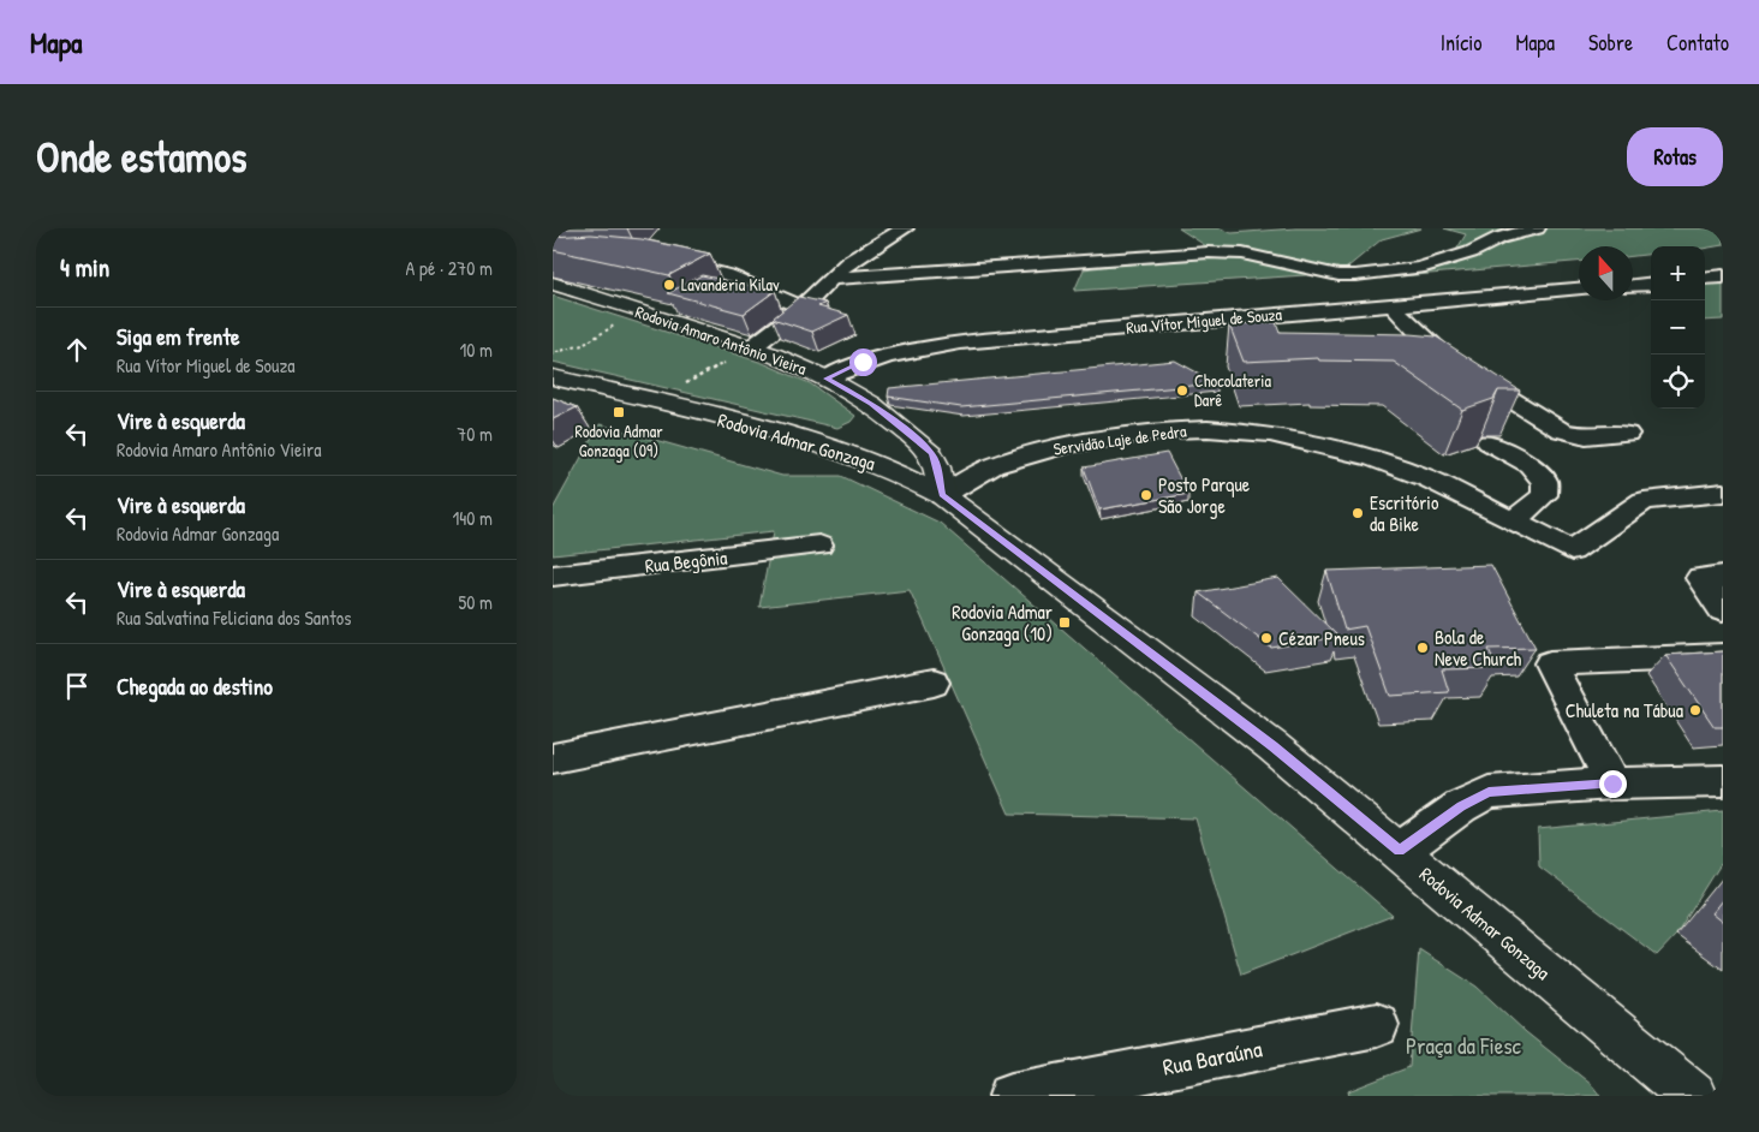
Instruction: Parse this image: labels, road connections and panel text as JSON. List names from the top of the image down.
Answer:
{
  "streets": {
    "main road": ["Rodovia Amaro Antônio Vieira", "Rodovia Admar Gonzaga"],
    "street": [
      "Rua Vítor Miguel de Souza",
      "Servidão Laje de Pedra",
      "Rua Begônia",
      "Rua Baraúna"
    ]
  },
  "crossings": [
    ["Rua Vítor Miguel de Souza", "Rodovia Amaro Antônio Vieira"],
    ["Rodovia Amaro Antônio Vieira", "Servidão Laje de Pedra"],
    ["Rodovia Amaro Antônio Vieira", "Rodovia Admar Gonzaga"],
    ["Servidão Laje de Pedra", "Rodovia Admar Gonzaga"]
  ],
  "parks": ["Praça da Fiesc"],
  "places": {
    "other": [
      "Lavanderia Kilav",
      "Chocolateria Darê",
      "Posto Parque São Jorge",
      "Escritório da Bike",
      "Cézar Pneus",
      "Bola de Neve Church",
      "Chuleta na Tábua"
    ],
    "transit": ["Rodovia Admar Gonzaga (09)", "Rodovia Admar Gonzaga (10)"]
  },
  "north": "top",
  "page": {
    "header": "Mapa",
    "nav": [
      "Início",
      "Mapa",
      "Sobre",
      "Contato"
    ],
    "buttons": "Rotas",
    "title": "Onde estamos",
    "heading": ["4 min", "A pé · 270 m"],
    "map_buttons": ["+", "−"],
    "list": [
      ["Siga em frente", "Rua Vítor Miguel de Souza", "10 m"],
      ["Vire à esquerda", "Rodovia Amaro Antônio Vieira", "70 m"],
      ["Vire à esquerda", "Rodovia Admar Gonzaga", "140 m"],
      ["Vire à esquerda", "Rua Salvatina Feliciana dos Santos", "50 m"],
      "Chegada ao destino"
    ]
  }
}
